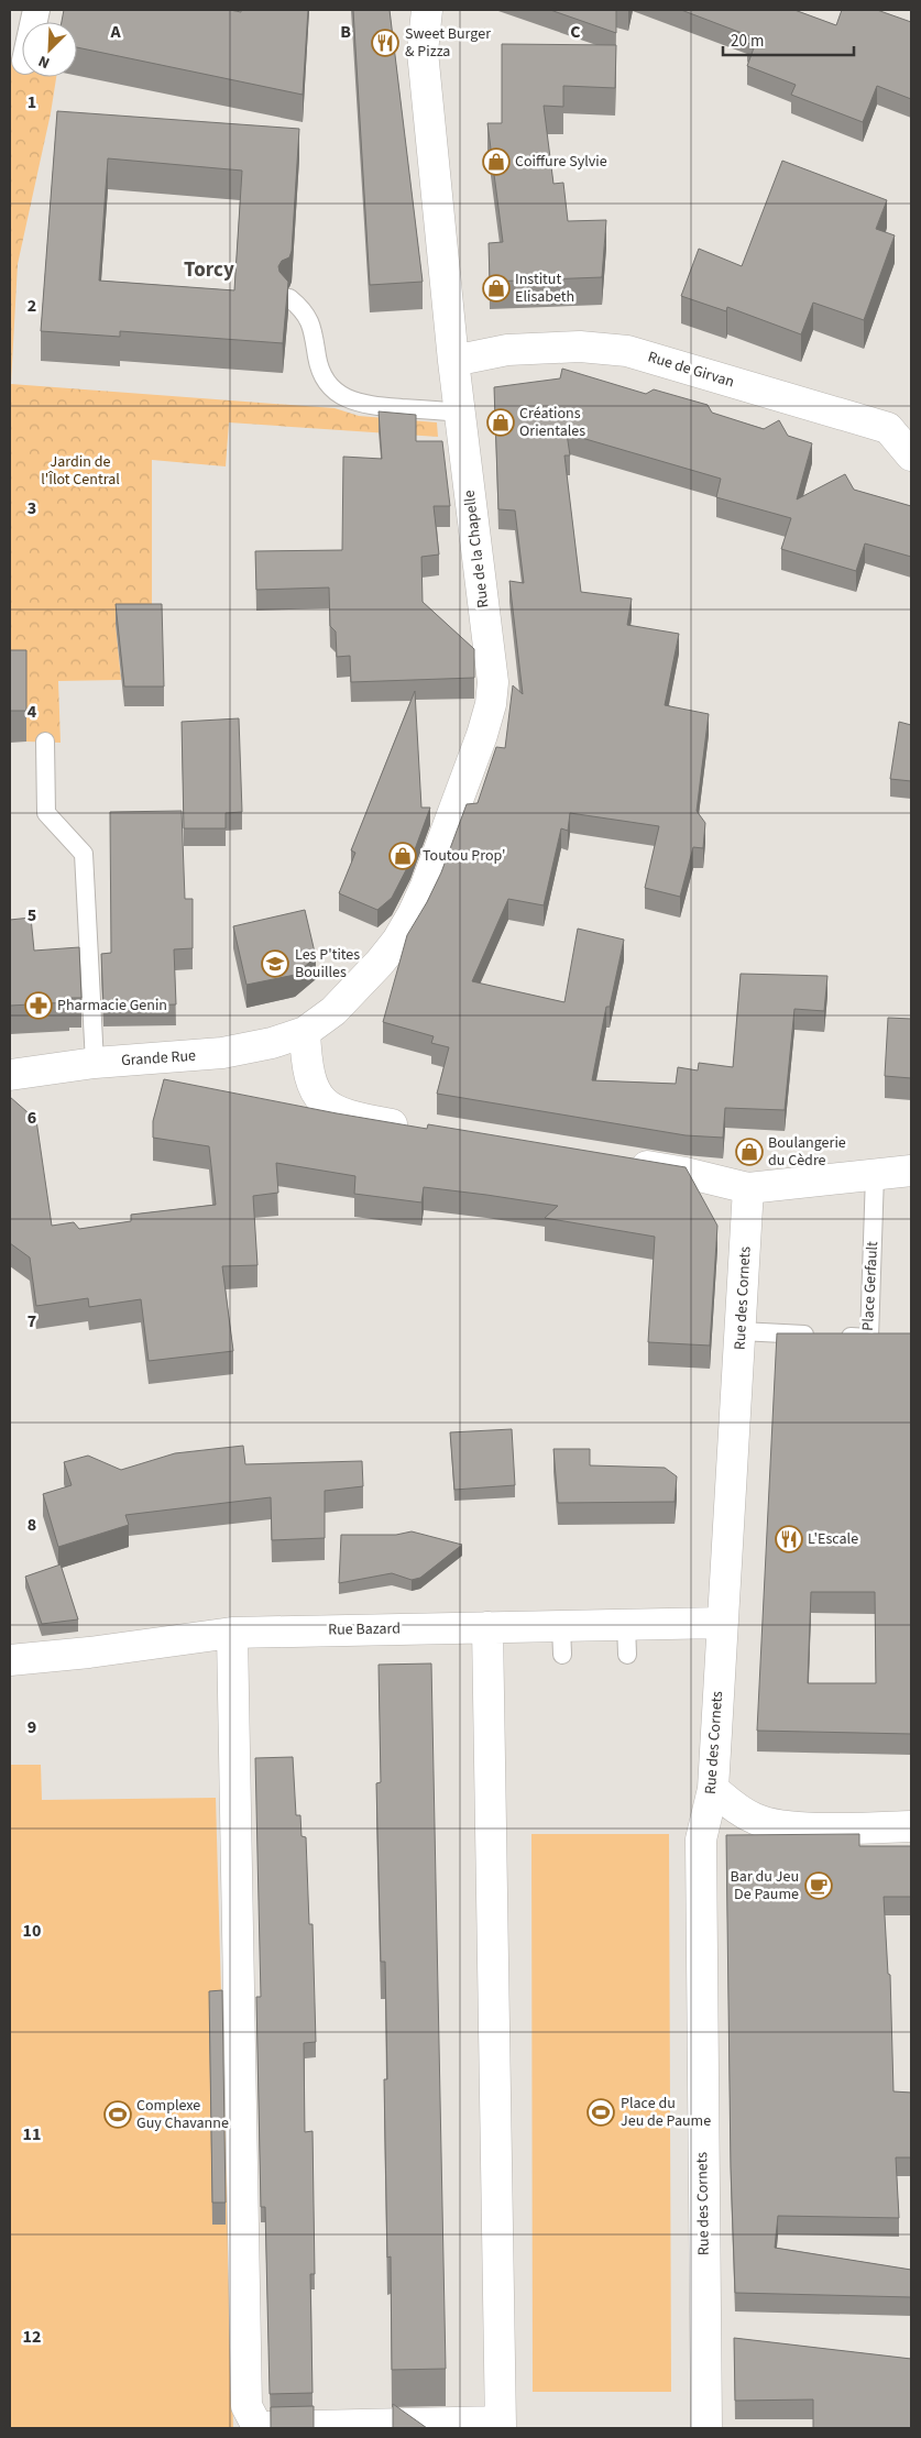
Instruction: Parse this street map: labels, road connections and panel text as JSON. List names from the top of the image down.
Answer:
{
  "streets": {
    "street": [
      "Rue de Girvan",
      "Rue de la Chapelle",
      "Grande Rue",
      "Rue des Cornets",
      "Rue Bazard"
    ],
    "lane": ["Place Gerfault"]
  },
  "crossings": [
    ["Rue de Girvan", "Rue de la Chapelle"],
    ["Rue de la Chapelle", "Grande Rue"],
    ["Place Gerfault", "Rue des Cornets"],
    ["Rue des Cornets", "Rue Bazard"]
  ],
  "districts": ["Torcy"],
  "parks": ["Jardin de l'Îlot Central"],
  "places": {
    "restaurant": ["Sweet Burger & Pizza", "L'Escale"],
    "shop": [
      "Coiffure Sylvie",
      "Institut Elisabeth",
      "Créations Orientales",
      "Toutou Prop'",
      "Boulangerie du Cèdre"
    ],
    "school or university": ["Les P'tites Bouilles"],
    "pharmacy": ["Pharmacie Genin"],
    "cafe": ["Bar du Jeu De Paume"],
    "sports": ["Place du Jeu de Paume", "Complexe Guy Chavanne"]
  },
  "scale_bar": "20 m",
  "north": "bottom left",
  "grid": {
    "columns": ["A", "B", "C"],
    "rows": [
      "1",
      "2",
      "3",
      "4",
      "5",
      "6",
      "7",
      "8",
      "9",
      "10",
      "11",
      "12"
    ]
  }
}
